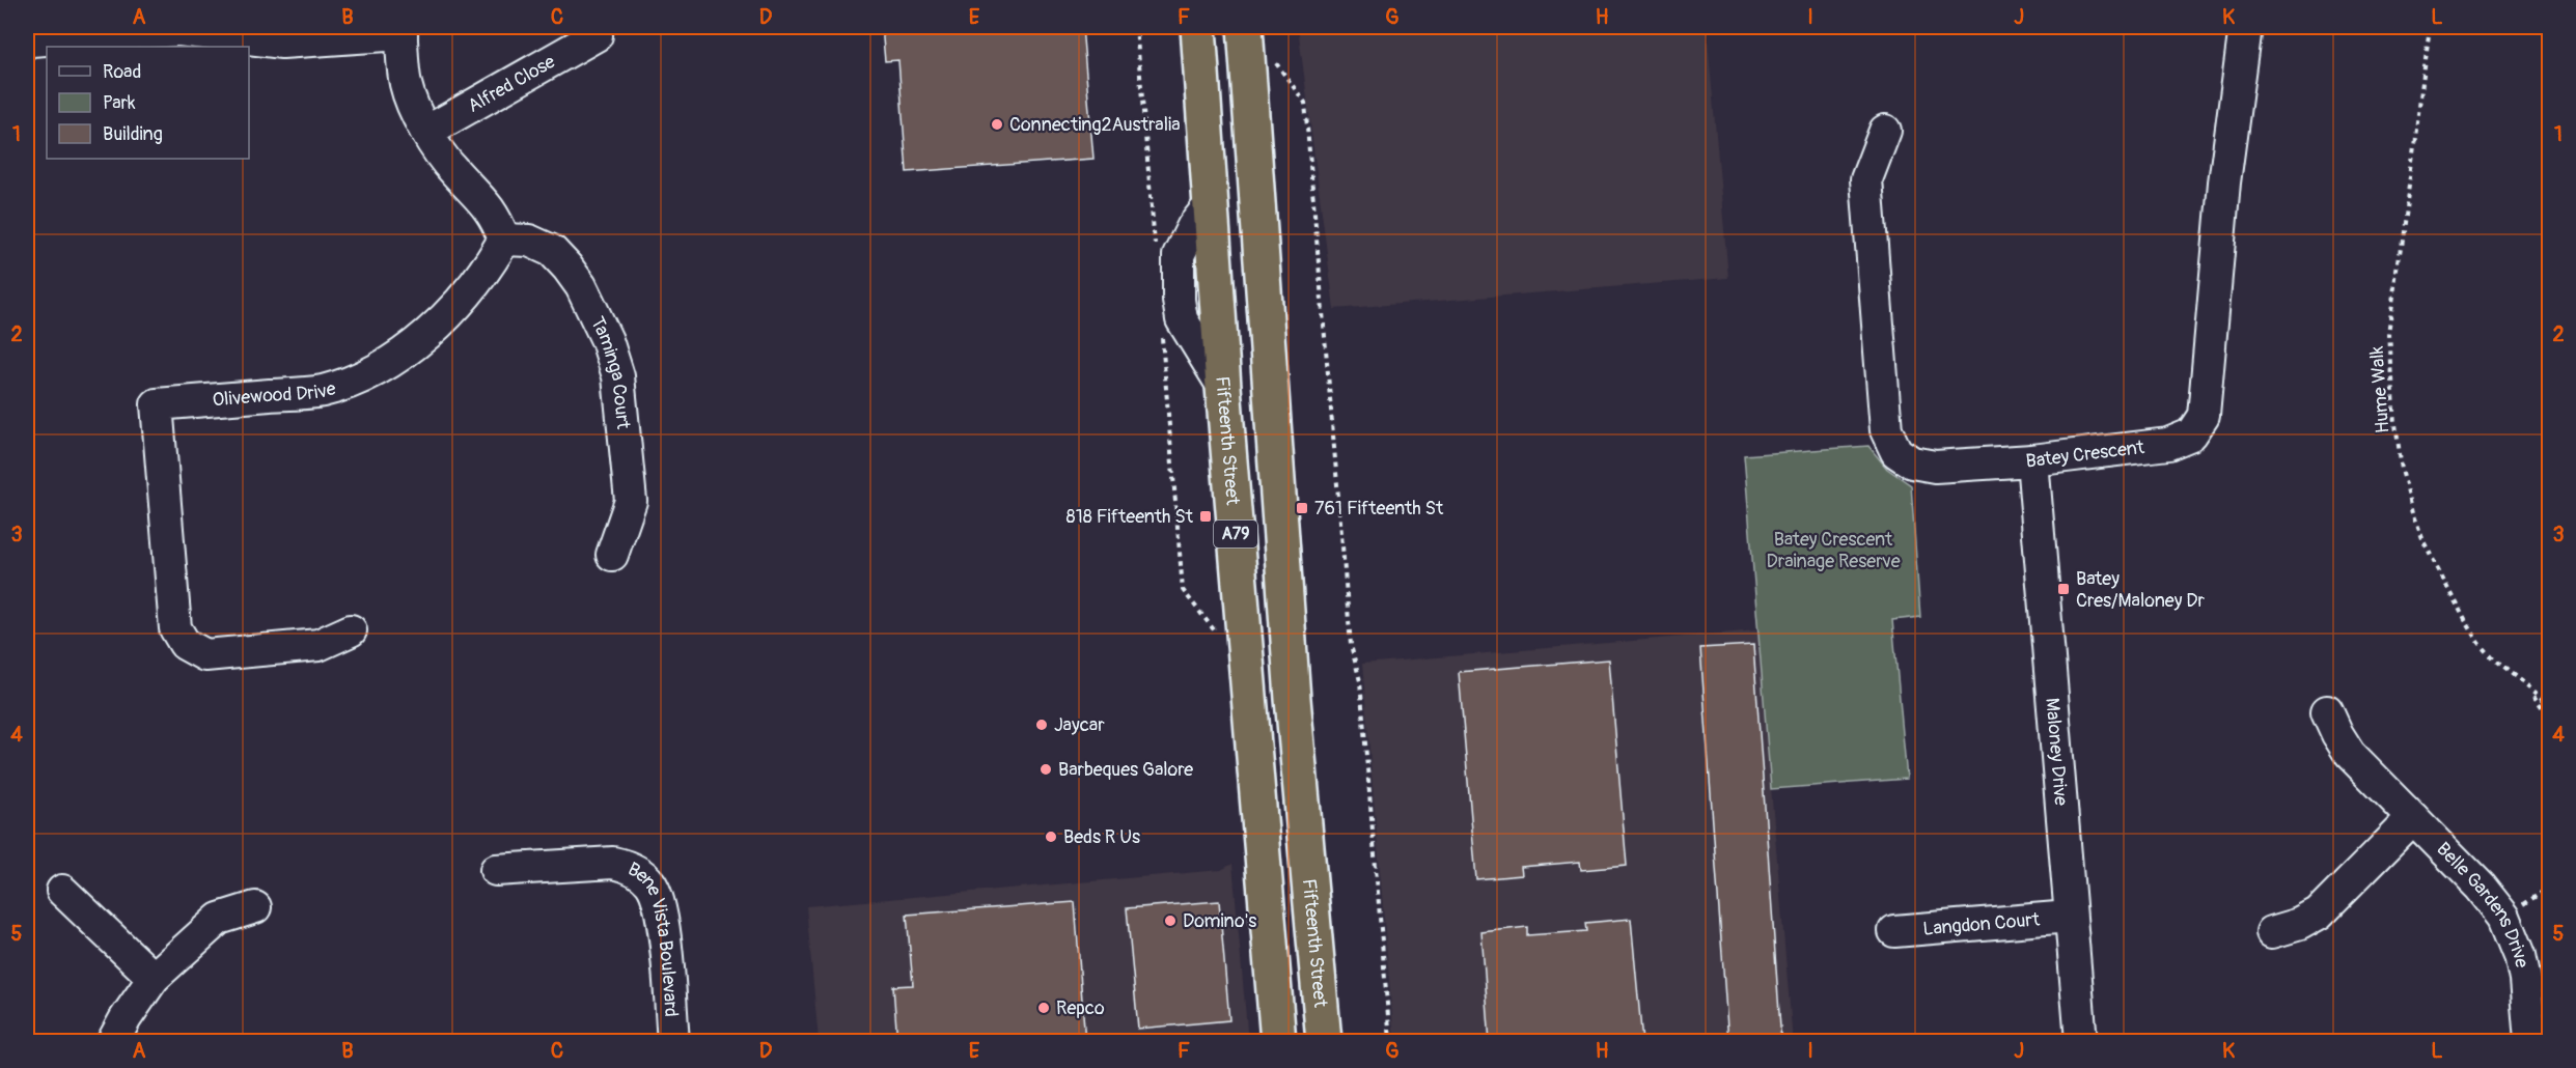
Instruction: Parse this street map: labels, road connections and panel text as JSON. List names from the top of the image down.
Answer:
{
  "streets": {
    "highway": ["Fifteenth Street", "A79"],
    "street": [
      "Alfred Close",
      "Taminga Court",
      "Olivewood Drive",
      "Batey Crescent",
      "Maloney Drive",
      "Belle Gardens Drive",
      "Langdon Court",
      "Bene Vista Boulevard"
    ],
    "path": ["Hume Walk"]
  },
  "crossings": [
    ["Taminga Court", "Olivewood Drive"],
    ["Batey Crescent", "Maloney Drive"],
    ["Maloney Drive", "Langdon Court"]
  ],
  "parks": ["Batey Crescent Drainage Reserve"],
  "places": {
    "other": [
      "Connecting2Australia",
      "Jaycar",
      "Barbeques Galore",
      "Beds R Us",
      "Domino's",
      "Repco"
    ],
    "transit": ["761 Fifteenth St", "818 Fifteenth St", "Batey Cres/Maloney Dr"]
  },
  "legend": ["Road", "Park", "Building"],
  "grid": {
    "columns": [
      "A",
      "B",
      "C",
      "D",
      "E",
      "F",
      "G",
      "H",
      "I",
      "J",
      "K",
      "L"
    ],
    "rows": [
      "1",
      "2",
      "3",
      "4",
      "5"
    ]
  }
}
